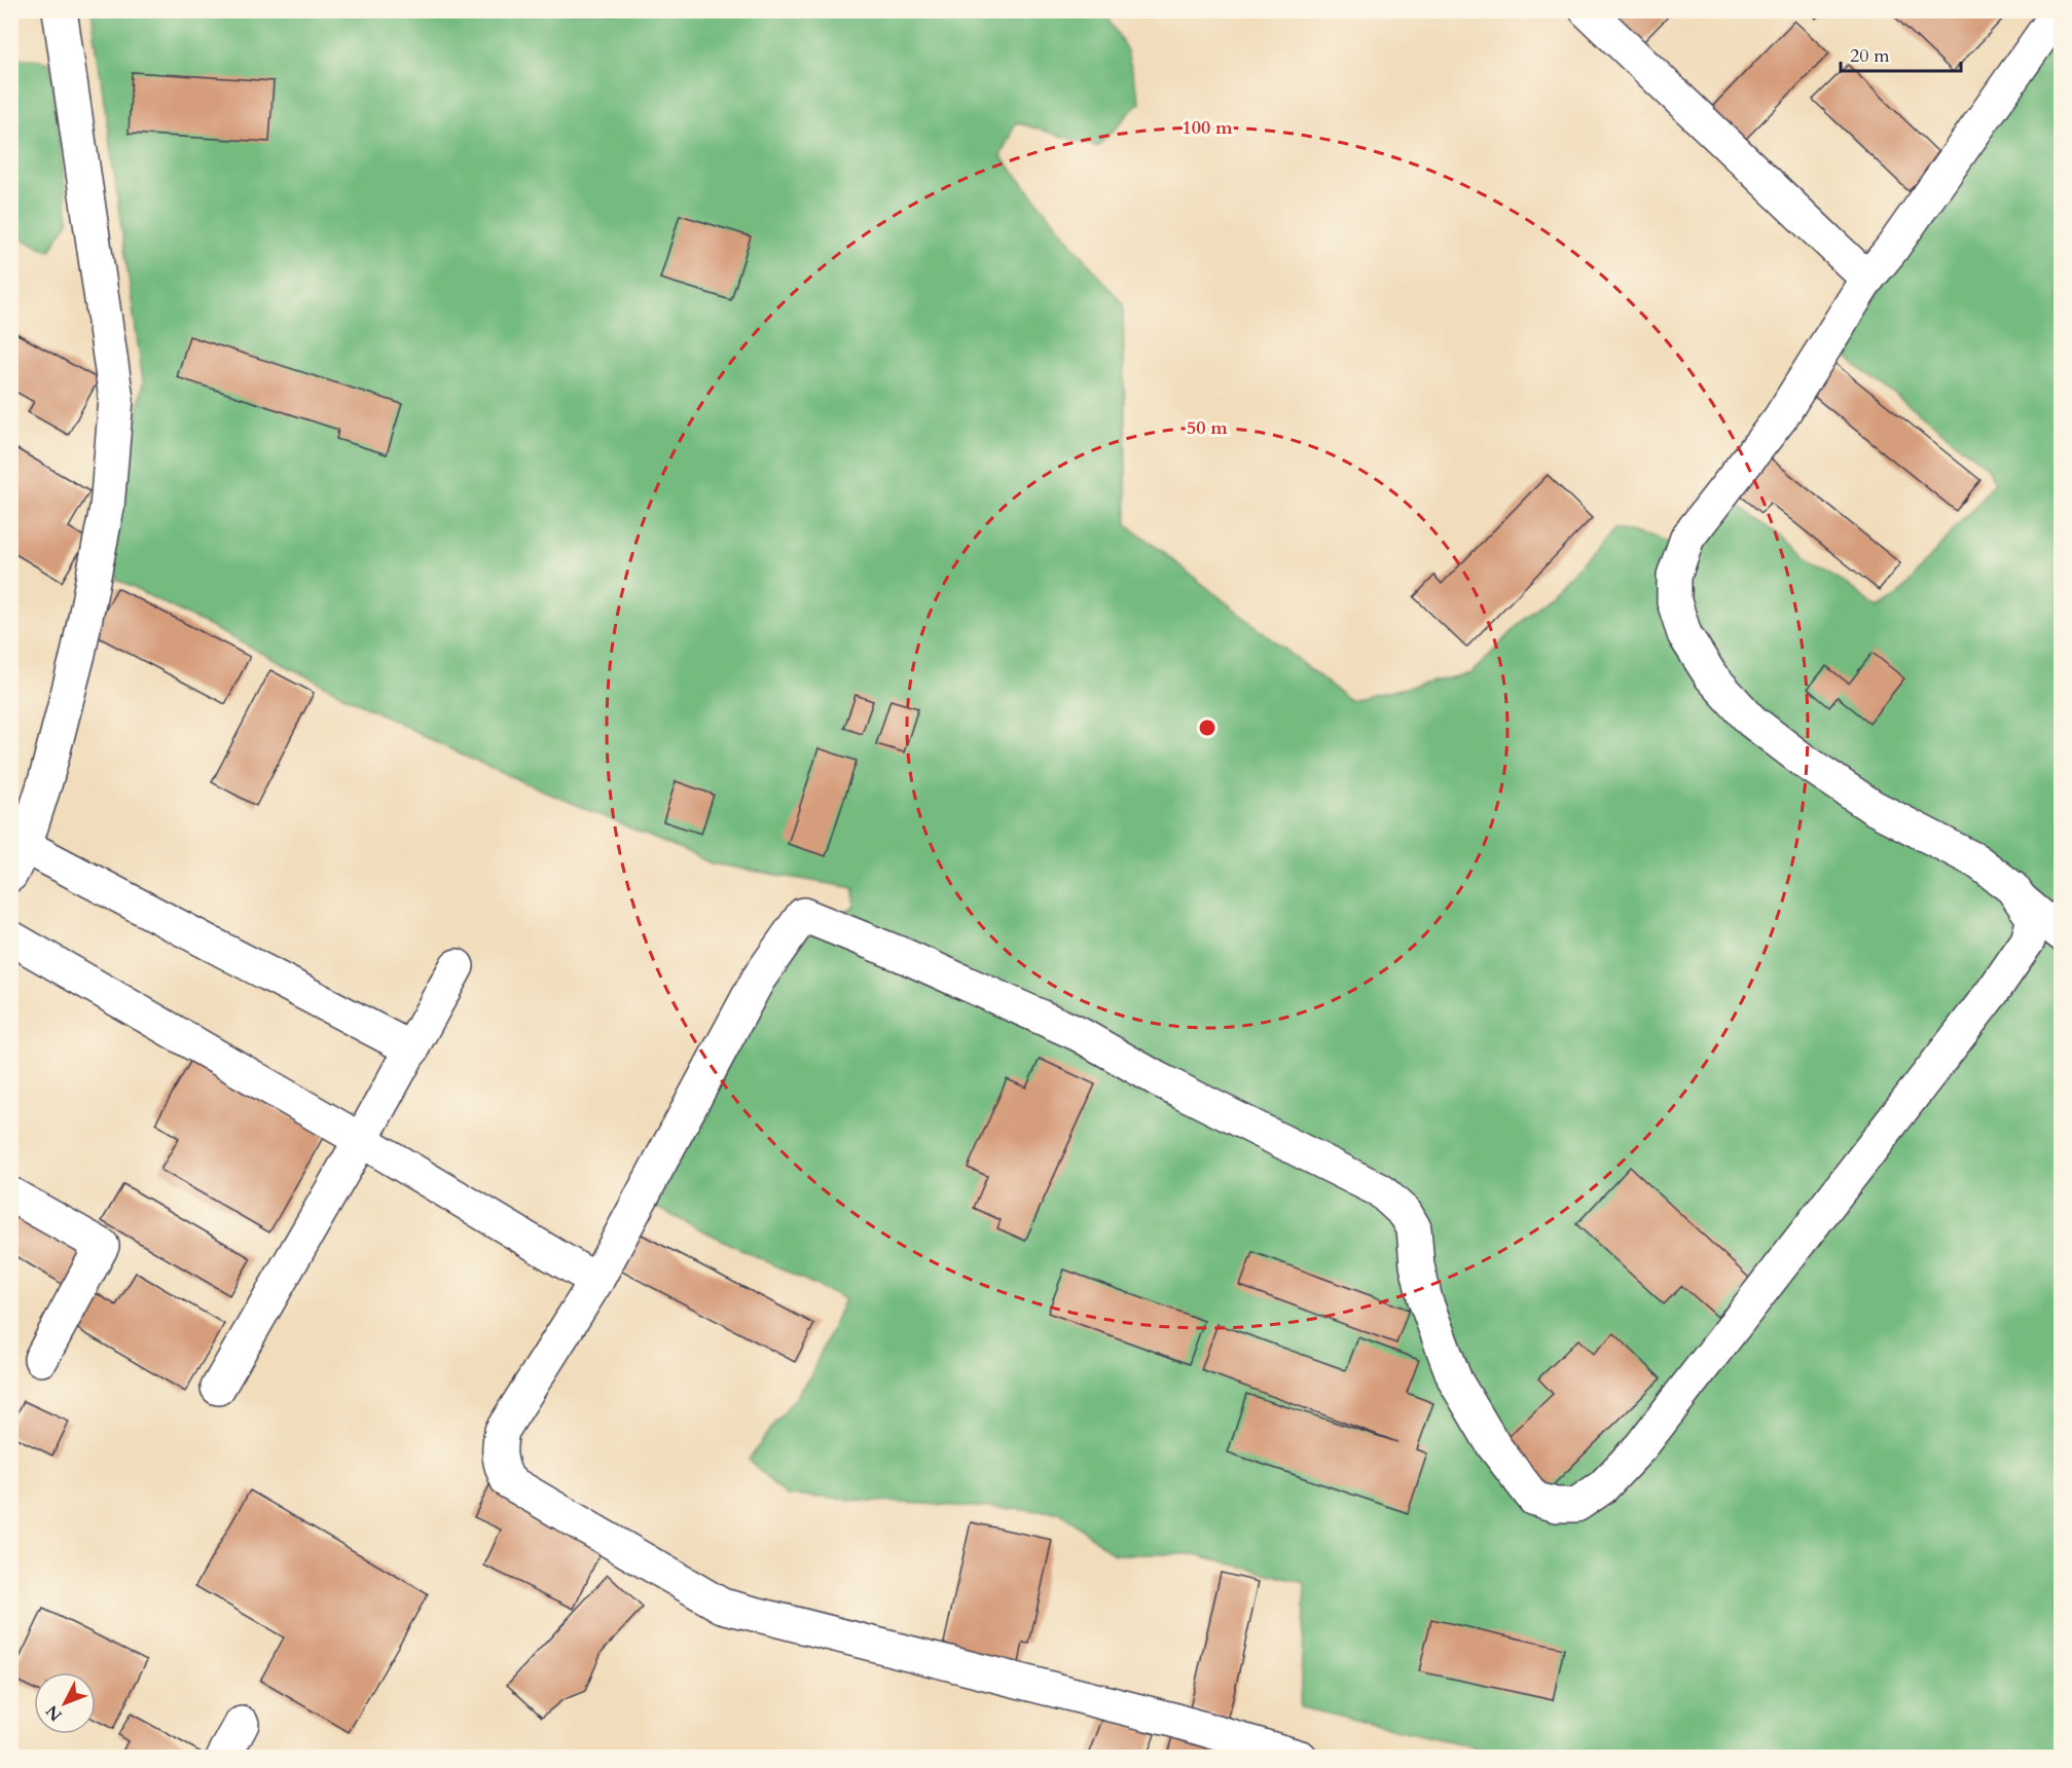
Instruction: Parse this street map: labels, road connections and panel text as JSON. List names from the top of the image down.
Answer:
{
  "scale_bar": "20 m",
  "north": "bottom left",
  "rings": ["100 m", "50 m"]
}
